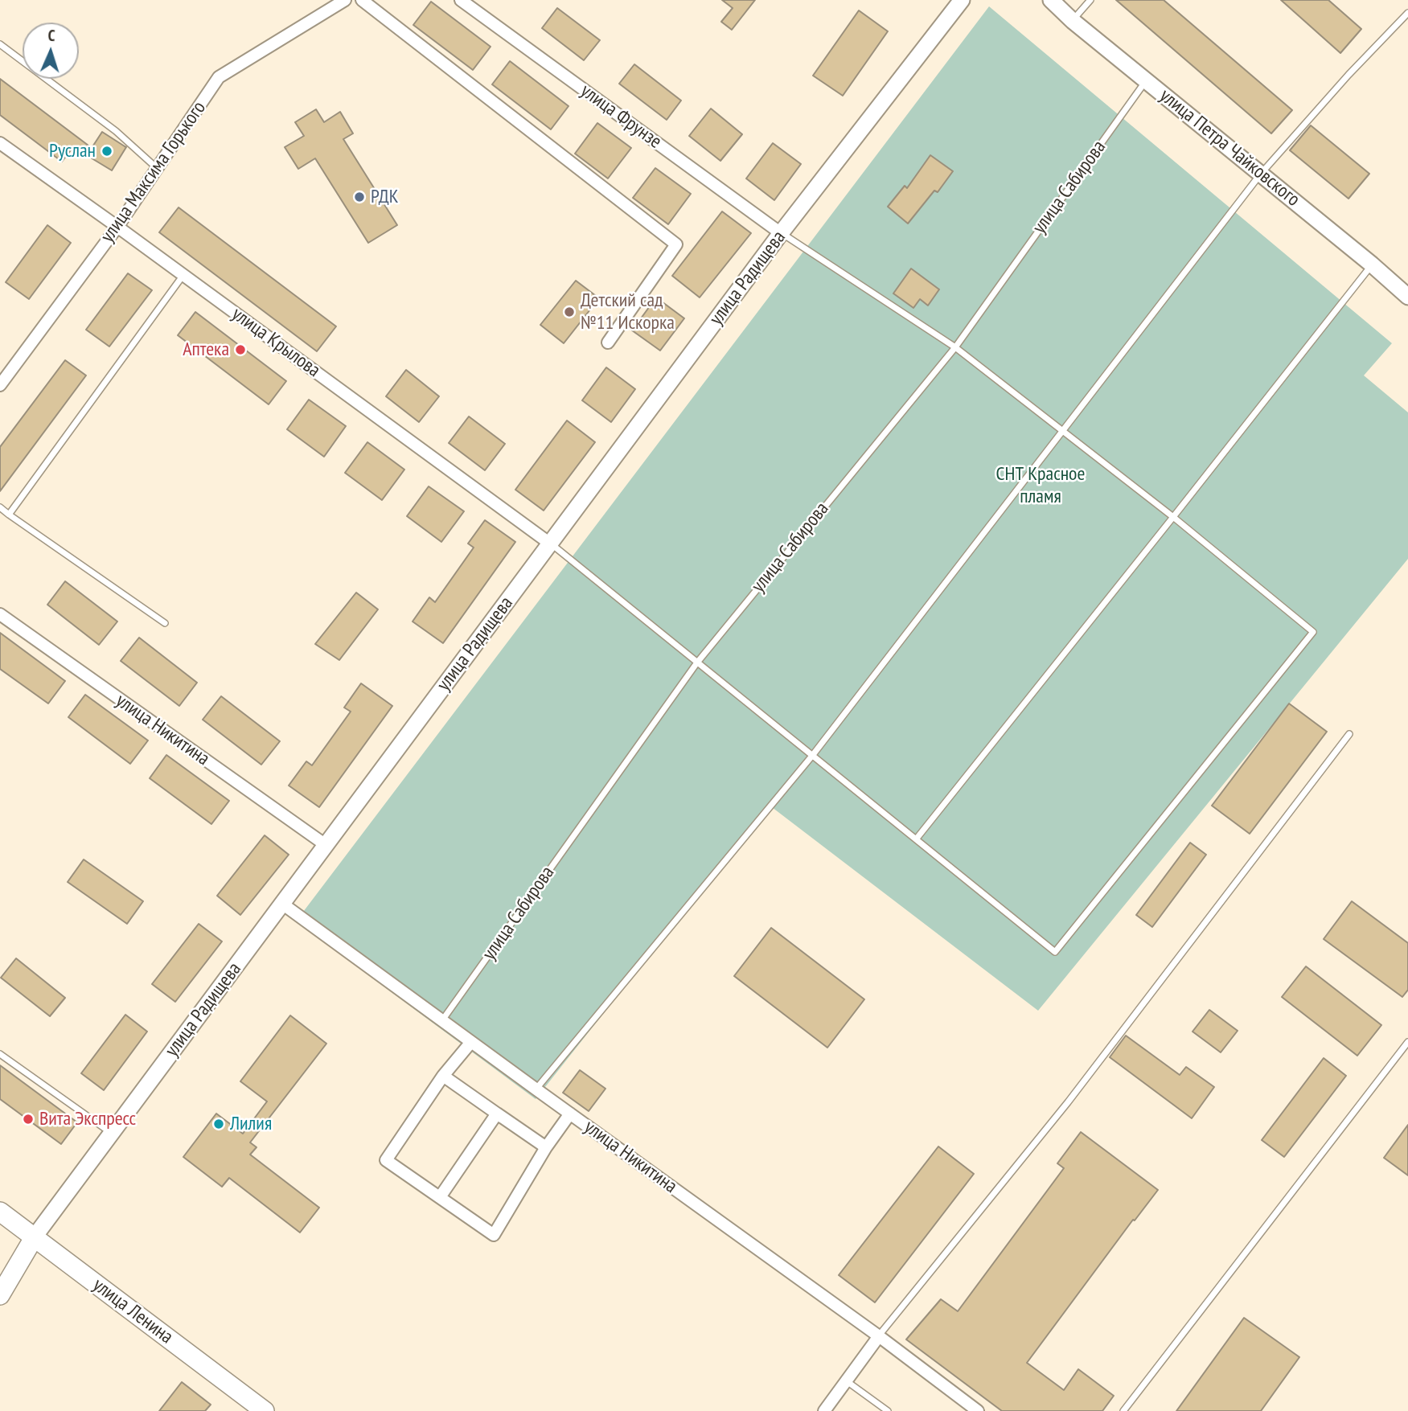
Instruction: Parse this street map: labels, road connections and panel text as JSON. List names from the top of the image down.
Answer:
{
  "streets": {
    "main road": ["улица Радищева", "улица Ленина"],
    "street": [
      "улица Фрунзе",
      "улица Петра Чайковского",
      "улица Максима Горького",
      "улица Крылова",
      "улица Никитина"
    ],
    "lane": ["улица Сабирова"]
  },
  "crossings": [
    ["улица Фрунзе", "улица Радищева"],
    ["улица Петра Чайковского", "улица Сабирова"],
    ["улица Максима Горького", "улица Крылова"],
    ["улица Сабирова", "улица Никитина"],
    ["улица Радищева", "улица Крылова"],
    ["улица Радищева", "улица Никитина"],
    ["улица Радищева", "улица Ленина"]
  ],
  "parks": ["СНТ Красное пламя"],
  "places": [
    "Руслан",
    "РДК",
    "Детский сад №11 Искорка",
    "Аптека",
    "Вита Экспресс",
    "Лилия"
  ],
  "north": "top"
}
